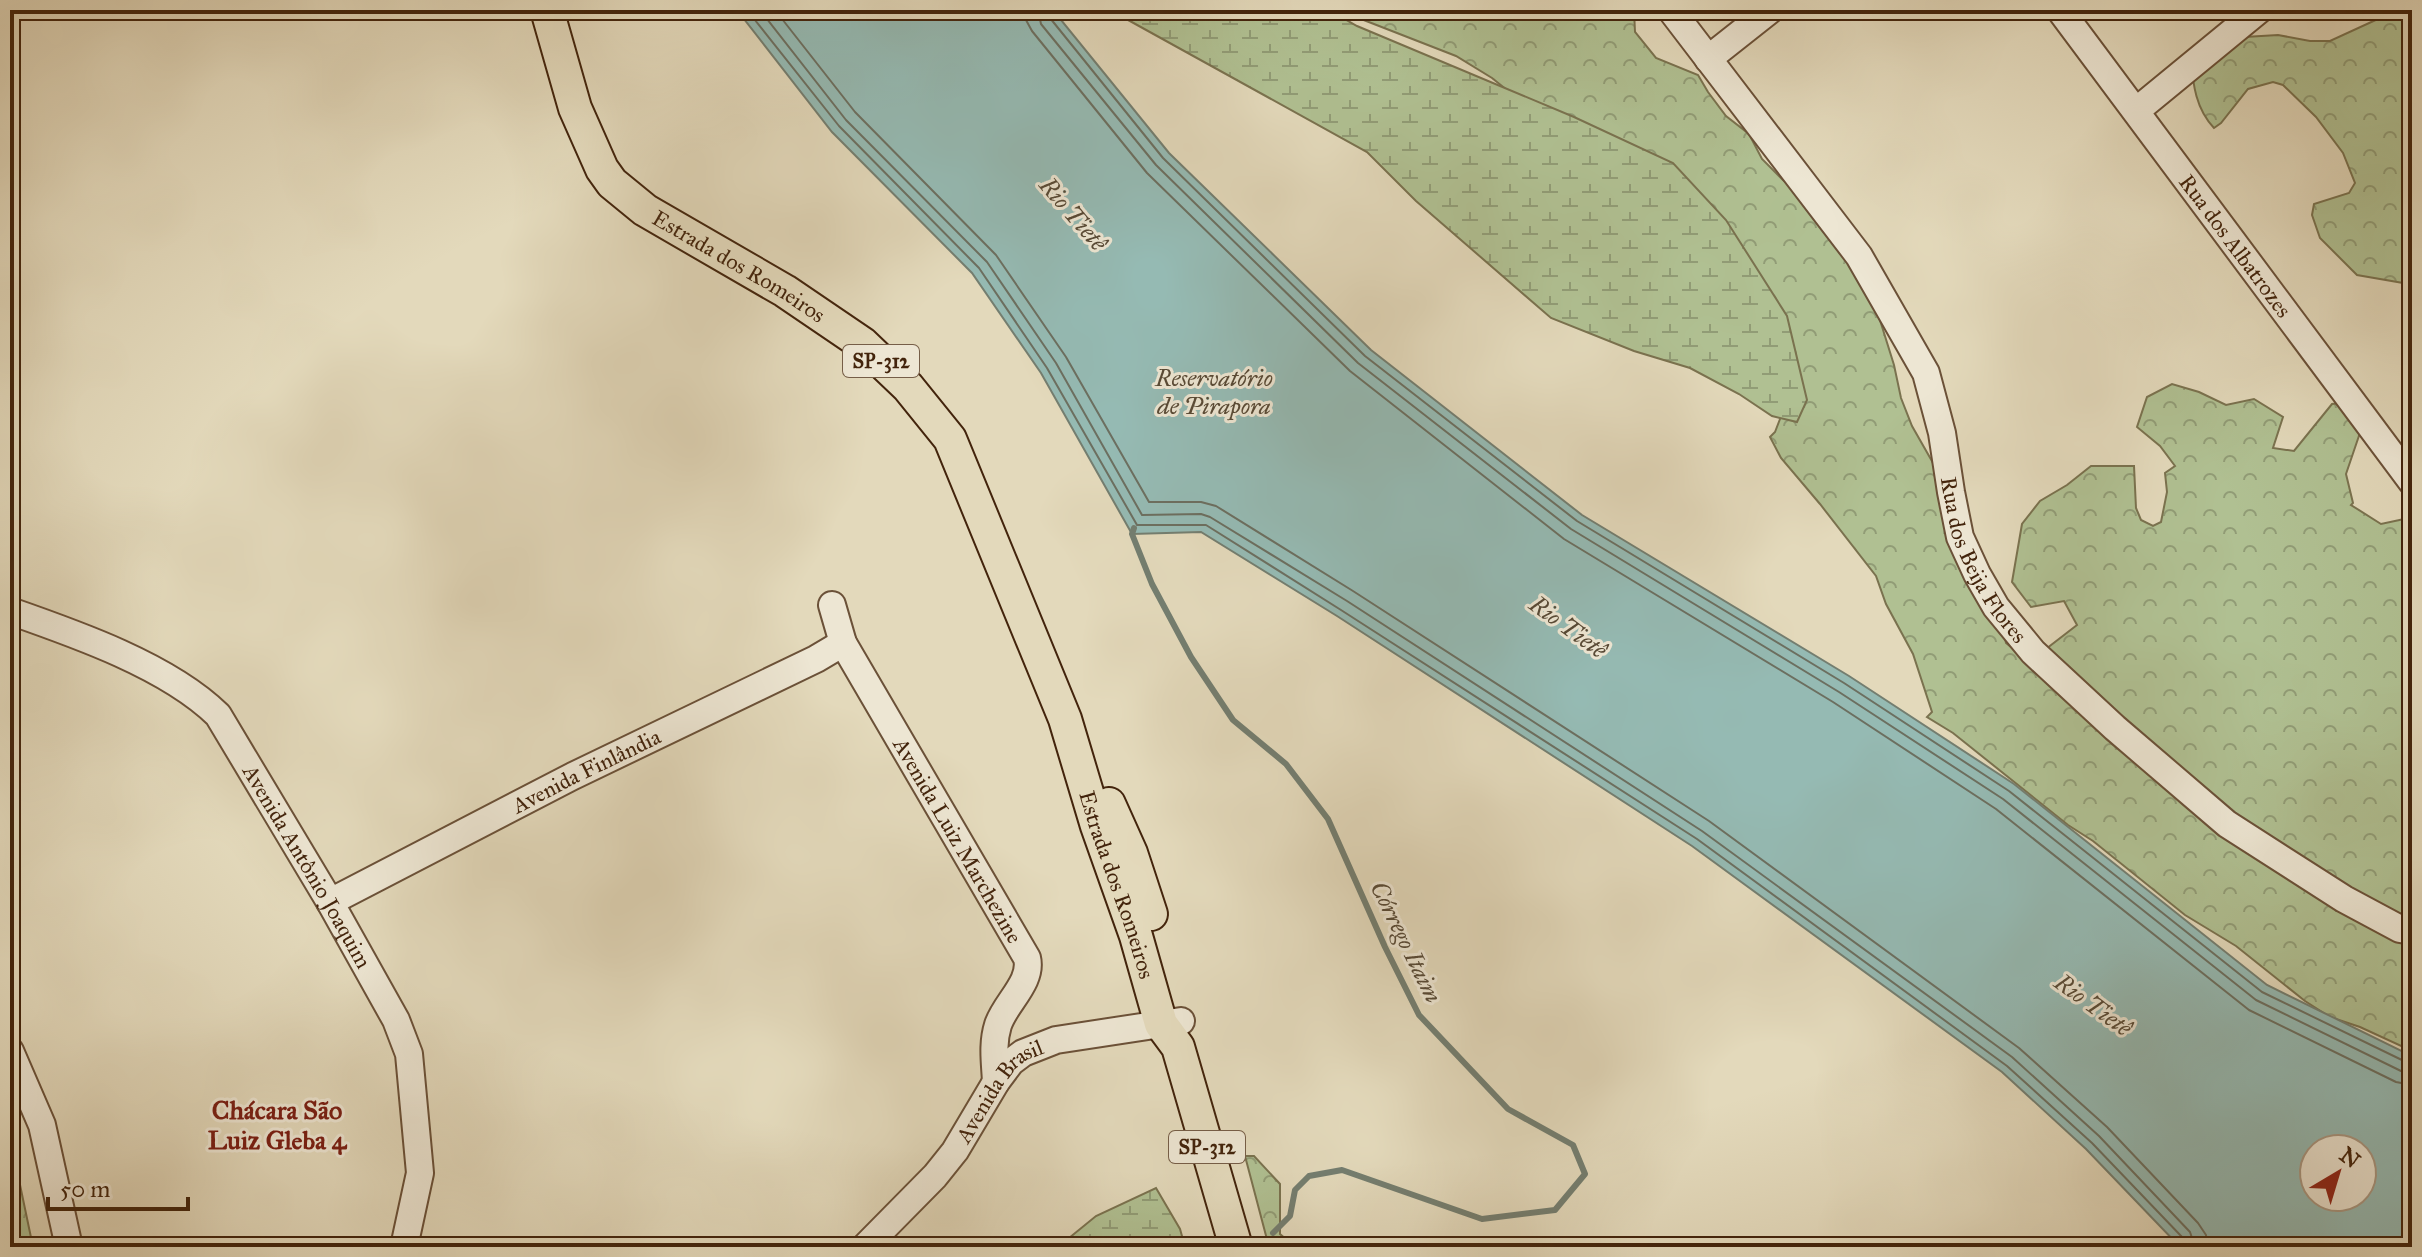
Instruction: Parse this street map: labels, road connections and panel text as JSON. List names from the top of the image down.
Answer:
{
  "streets": {
    "main road": ["Estrada dos Romeiros", "SP-312"],
    "street": [
      "Rua dos Albatrozes",
      "Rua dos Beija Flores",
      "Avenida Finlândia",
      "Avenida Luiz Marchezine",
      "Avenida Antônio Joaquim",
      "Avenida Brasil"
    ]
  },
  "crossings": [
    ["Estrada dos Romeiros", "Avenida Brasil"],
    ["Avenida Finlândia", "Avenida Luiz Marchezine"],
    ["Avenida Finlândia", "Avenida Antônio Joaquim"],
    ["Avenida Luiz Marchezine", "Avenida Brasil"]
  ],
  "districts": ["Chácara São Luiz Gleba 4"],
  "water": ["Rio Tietê", "Reservatório de Pirapora", "Córrego Itaim"],
  "scale_bar": "50 m",
  "north": "top right"
}
